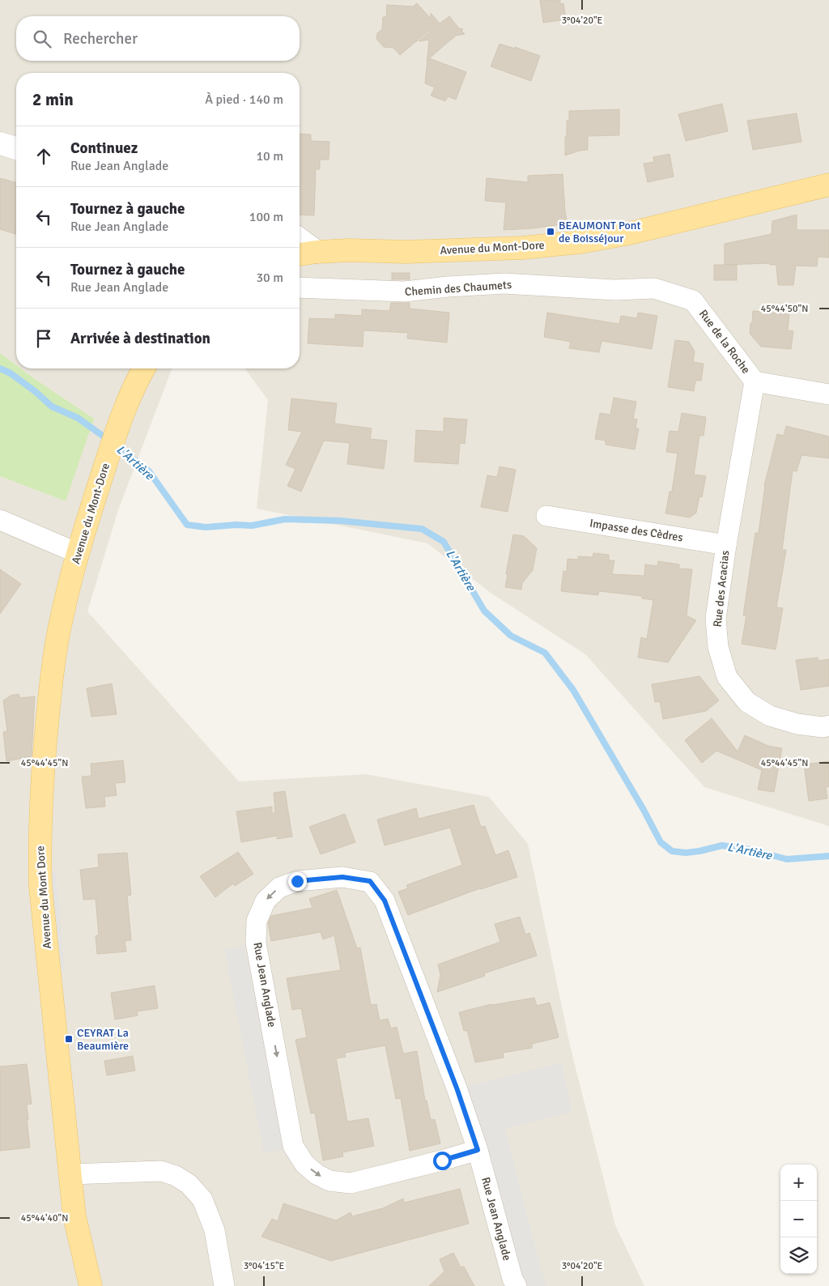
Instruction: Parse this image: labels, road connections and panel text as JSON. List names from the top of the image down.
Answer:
{
  "streets": {
    "main road": ["Avenue du Mont-Dore", "Avenue du Mont Dore"],
    "street": [
      "Chemin des Chaumets",
      "Rue de la Roche",
      "Impasse des Cèdres",
      "Rue des Acacias",
      "Rue Jean Anglade"
    ]
  },
  "crossings": [
    ["Avenue du Mont-Dore", "Avenue du Mont Dore"],
    ["Chemin des Chaumets", "Rue de la Roche"],
    ["Rue de la Roche", "Rue des Acacias"],
    ["Impasse des Cèdres", "Rue des Acacias"]
  ],
  "water": ["L'Artière"],
  "places": {
    "transit": ["BEAUMONT Pont de Boisséjour", "CEYRAT La Beaumière"]
  },
  "page": {
    "search": "Rechercher",
    "heading": ["2 min", "À pied · 140 m"],
    "list": [
      ["Continuez", "Rue Jean Anglade", "10 m"],
      ["Tournez à gauche", "Rue Jean Anglade", "100 m"],
      ["Tournez à gauche", "Rue Jean Anglade", "30 m"],
      "Arrivée à destination"
    ],
    "map_buttons": ["+", "−"]
  },
  "coordinates": [
    "3°04'20\"E",
    "45°44'50\"N",
    "45°44'45\"N",
    "45°44'40\"N",
    "3°04'15\"E"
  ]
}
